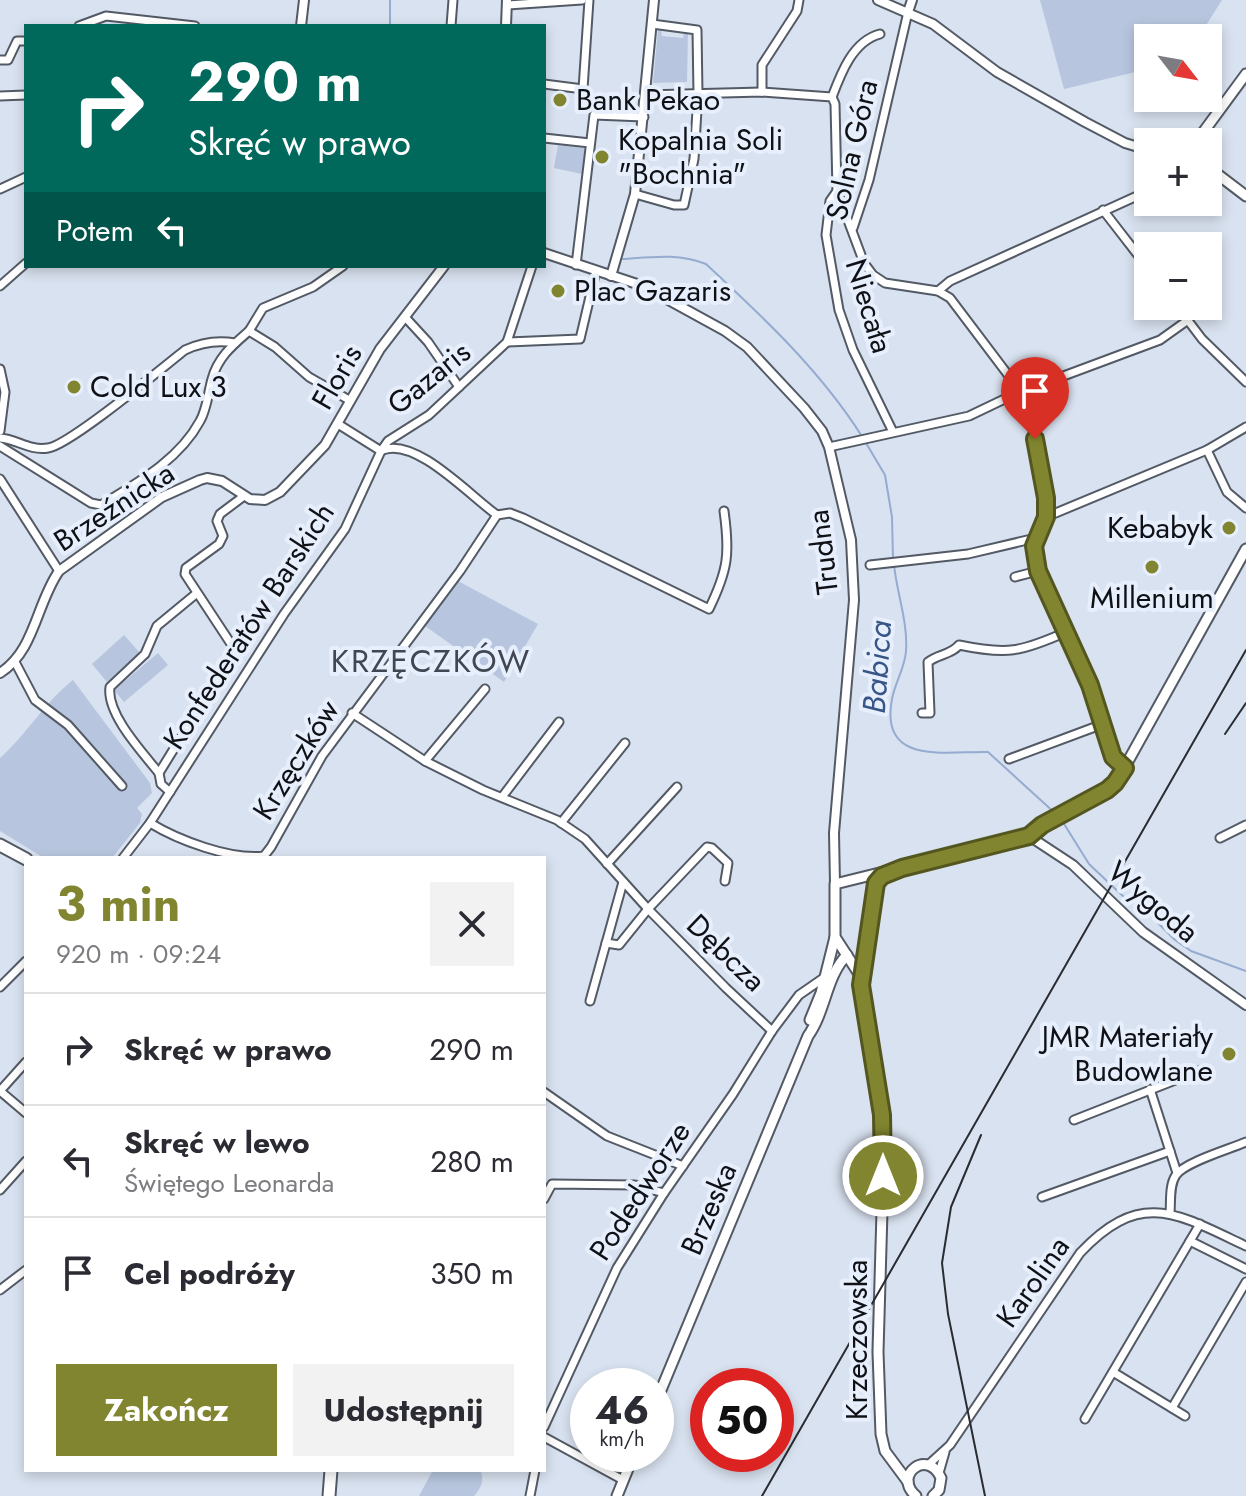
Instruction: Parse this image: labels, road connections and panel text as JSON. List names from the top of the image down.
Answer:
{
  "streets": {
    "main road": ["Trudna", "Brzeska", "Krzeczowska"],
    "street": [
      "Solna Góra",
      "Niecała",
      "Floris",
      "Gazaris",
      "Brzeźnicka",
      "Konfederatów Barskich",
      "Krzęczków",
      "Wygoda",
      "Dębcza",
      "Podedworze",
      "Karolina"
    ]
  },
  "crossings": [
    ["Solna Góra", "Niecała"],
    ["Floris", "Brzeźnicka"],
    ["Gazaris", "Konfederatów Barskich"],
    ["Trudna", "Brzeska"],
    ["Trudna", "Krzeczowska"],
    ["Konfederatów Barskich", "Krzęczków"],
    ["Krzęczków", "Dębcza"],
    ["Dębcza", "Podedworze"],
    ["Podedworze", "Brzeska"],
    ["Brzeska", "Krzeczowska"]
  ],
  "districts": ["KRZĘCZKÓW"],
  "water": ["Babica"],
  "places": [
    "Bank Pekao",
    "Kopalnia Soli \"Bochnia\"",
    "Plac Gazaris",
    "Cold Lux 3",
    "Kebabyk",
    "Millenium",
    "JMR Materiały Budowlane"
  ],
  "north": "bottom right",
  "page": {
    "map_buttons": ["+", "−"],
    "turn": ["290 m", "Skręć w prawo"],
    "then": "Potem",
    "heading": ["3 min", "920 m · 09:24"],
    "list": [
      {
        "name": "Skręć w prawo",
        "value": "290 m"
      },
      {
        "name": "Skręć w lewo",
        "note": "Świętego Leonarda",
        "value": "280 m"
      },
      {
        "name": "Cel podróży",
        "value": "350 m"
      }
    ],
    "buttons": ["Zakończ", "Udostępnij"],
    "speed": "46 km/h",
    "limit": "50"
  }
}
